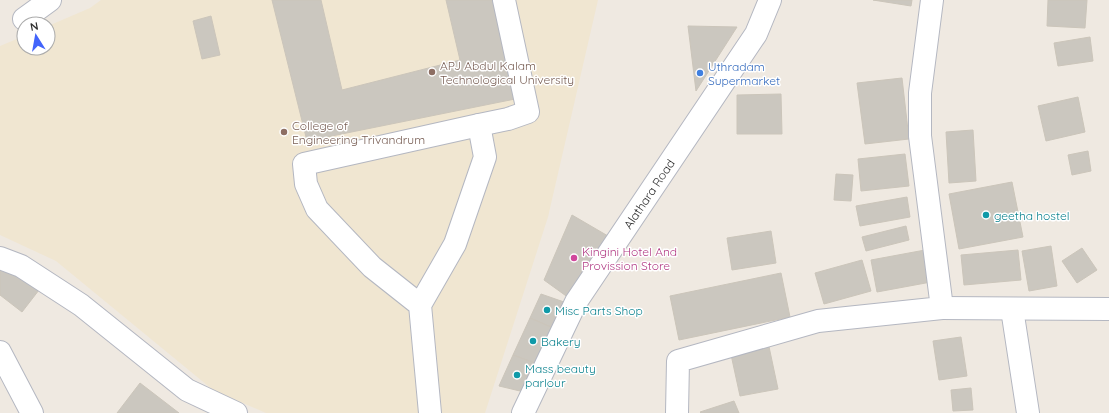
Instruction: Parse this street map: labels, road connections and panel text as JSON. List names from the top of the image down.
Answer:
{
  "streets": {
    "street": ["Alathara Road"]
  },
  "places": [
    "APJ Abdul Kalam Technological University",
    "Uthradam Supermarket",
    "College of Engineering Trivandrum",
    "geetha hostel",
    "Kingini Hotel And Provission Store",
    "Misc Parts Shop",
    "Bakery",
    "Mass beauty parlour"
  ],
  "north": "top"
}
